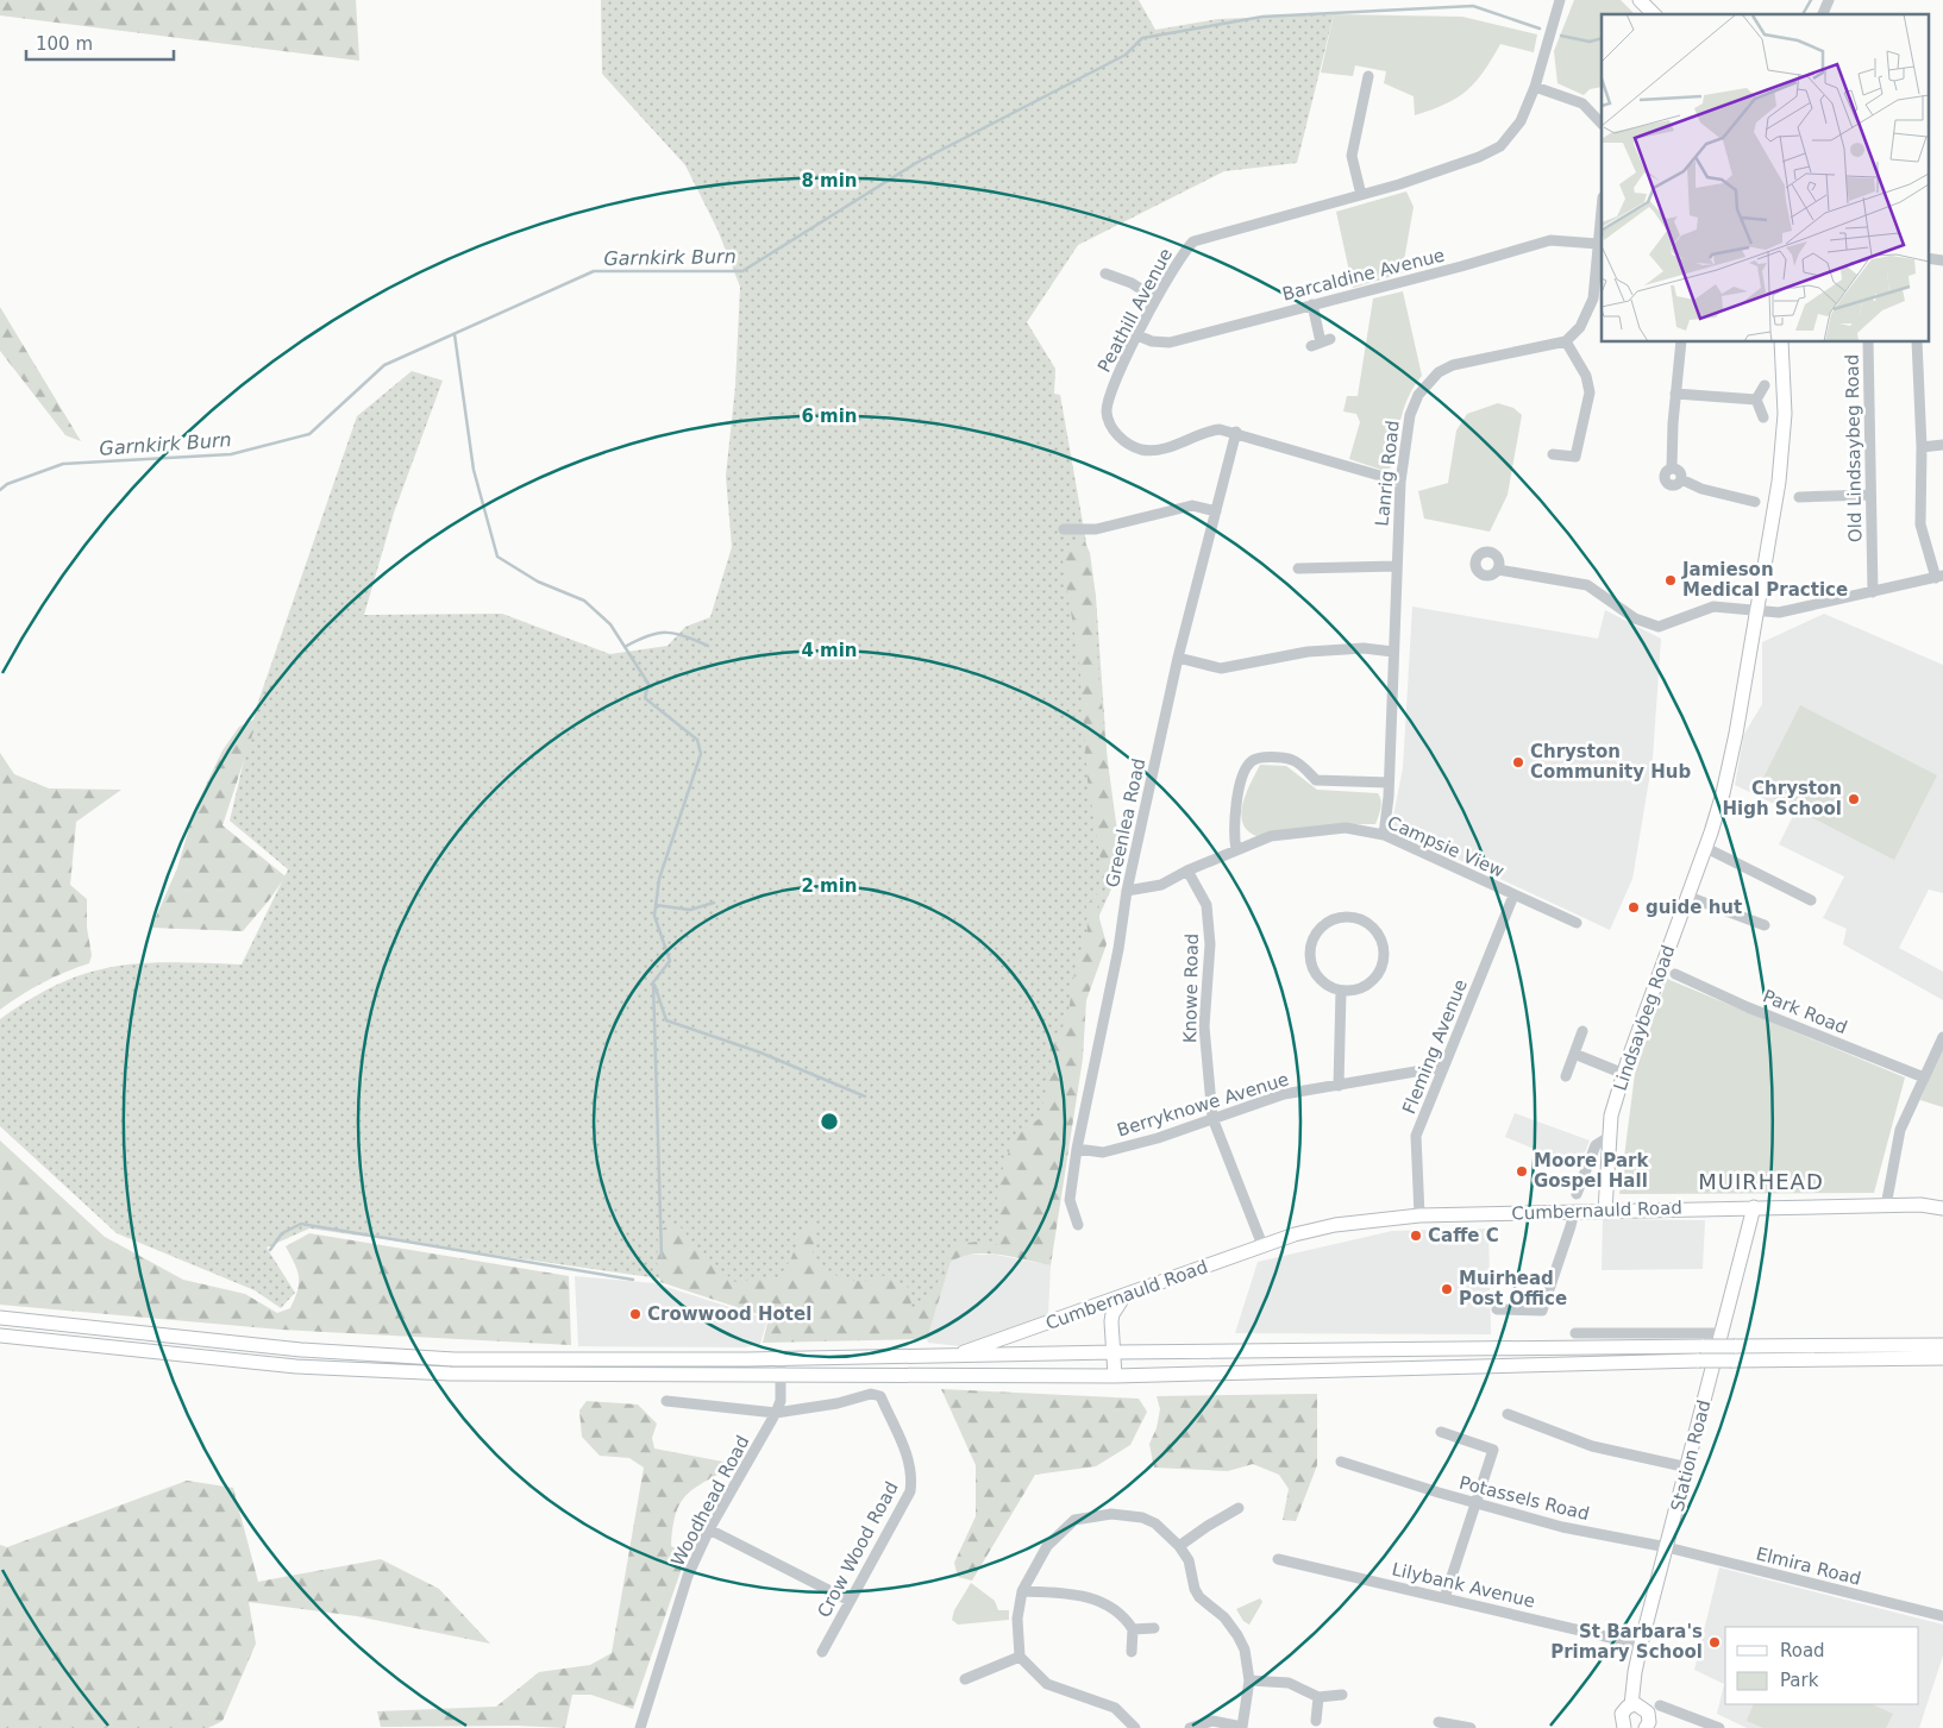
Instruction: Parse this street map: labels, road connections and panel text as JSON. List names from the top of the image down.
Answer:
{
  "streets": {
    "main road": ["Lindsaybeg Road", "Cumbernauld Road", "Station Road"],
    "street": [
      "Barcaldine Avenue",
      "Peathill Avenue",
      "Old Lindsaybeg Road",
      "Lanrig Road",
      "Greenlea Road",
      "Campsie View",
      "Knowe Road",
      "Park Road",
      "Fleming Avenue",
      "Berryknowe Avenue",
      "Potassels Road",
      "Woodhead Road",
      "Crow Wood Road",
      "Elmira Road",
      "Lilybank Avenue"
    ]
  },
  "crossings": [
    ["Barcaldine Avenue", "Peathill Avenue"],
    ["Peathill Avenue", "Lanrig Road"],
    ["Peathill Avenue", "Greenlea Road"],
    ["Lanrig Road", "Campsie View"],
    ["Greenlea Road", "Campsie View"],
    ["Greenlea Road", "Berryknowe Avenue"],
    ["Campsie View", "Knowe Road"],
    ["Campsie View", "Fleming Avenue"],
    ["Knowe Road", "Berryknowe Avenue"],
    ["Knowe Road", "Cumbernauld Road"],
    ["Lindsaybeg Road", "Cumbernauld Road"],
    ["Fleming Avenue", "Berryknowe Avenue"],
    ["Fleming Avenue", "Cumbernauld Road"],
    ["Cumbernauld Road", "Station Road"],
    ["Station Road", "Potassels Road"],
    ["Station Road", "Elmira Road"],
    ["Station Road", "Lilybank Avenue"],
    ["Potassels Road", "Elmira Road"],
    ["Woodhead Road", "Crow Wood Road"]
  ],
  "districts": ["MUIRHEAD"],
  "water": ["Garnkirk Burn"],
  "places": [
    "Jamieson Medical Practice",
    "Chryston Community Hub",
    "Chryston High School",
    "guide hut",
    "Moore Park Gospel Hall",
    "Caffe C",
    "Muirhead Post Office",
    "Crowwood Hotel",
    "St Barbara's Primary School"
  ],
  "legend": ["Road", "Park"],
  "scale_bar": "100 m",
  "rings": [
    "8 min",
    "6 min",
    "4 min",
    "2 min"
  ]
}
